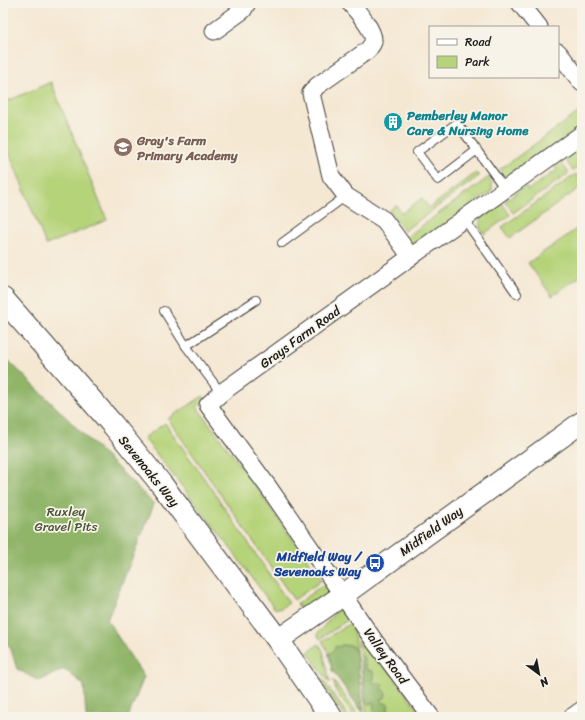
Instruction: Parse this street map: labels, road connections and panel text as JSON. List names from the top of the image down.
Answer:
{
  "streets": {
    "main road": ["Sevenoaks Way"],
    "street": ["Grays Farm Road", "Midfield Way", "Valley Road"]
  },
  "crossings": [
    ["Grays Farm Road", "Midfield Way"],
    ["Grays Farm Road", "Valley Road"],
    ["Sevenoaks Way", "Midfield Way"],
    ["Midfield Way", "Valley Road"]
  ],
  "parks": ["Ruxley Gravel Pits"],
  "places": {
    "building": ["Pemberley Manor Care & Nursing Home"],
    "school or university": ["Gray's Farm Primary Academy"],
    "bus stop": ["Midfield Way / Sevenoaks Way"]
  },
  "legend": ["Road", "Park"],
  "north": "bottom right"
}
